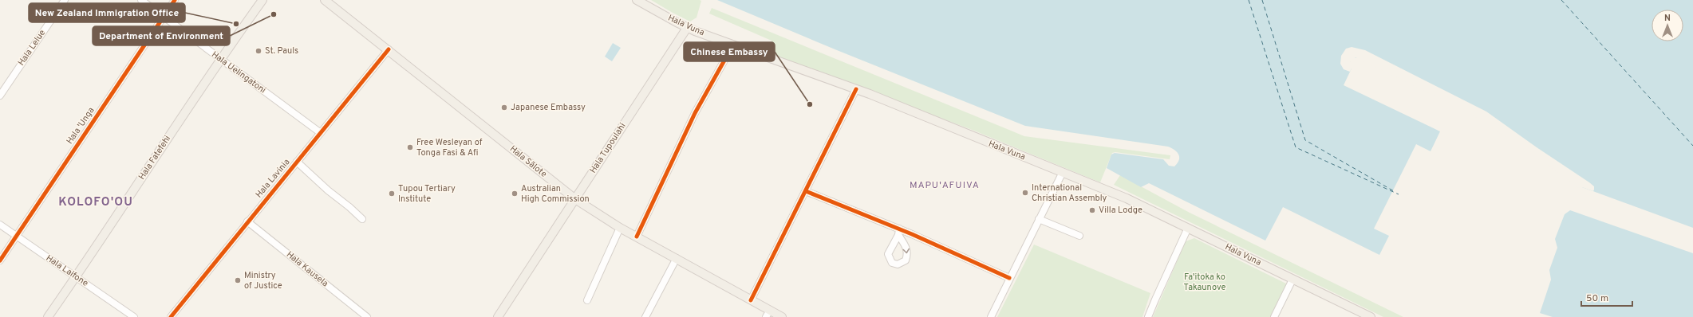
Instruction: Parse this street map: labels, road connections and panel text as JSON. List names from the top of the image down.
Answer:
{
  "streets": {
    "main road": [
      "Hala Vuna",
      "Hala Tupoulahi",
      "Hala Fatefehi",
      "Hala Sālote"
    ],
    "street": [
      "Hala Lelue",
      "Hala Uelingatoni",
      "Hala 'Unga",
      "Hala Lavinia",
      "Hala Kausela",
      "Hala Laifone"
    ]
  },
  "crossings": [
    ["Hala Vuna", "Hala Tupoulahi"],
    ["Hala Uelingatoni", "Hala 'Unga"],
    ["Hala Uelingatoni", "Hala Fatefehi"],
    ["Hala Uelingatoni", "Hala Lavinia"],
    ["Hala 'Unga", "Hala Laifone"],
    ["Hala Tupoulahi", "Hala Sālote"],
    ["Hala Fatefehi", "Hala Laifone"],
    ["Hala Sālote", "Hala Lavinia"],
    ["Hala Lavinia", "Hala Kausela"]
  ],
  "districts": ["MAPU'AFUIVA", "KOLOFO'OU"],
  "parks": ["Fa'itoka ko Takaunove"],
  "places": [
    "Department of Environment",
    "New Zealand Immigration Office",
    "St. Pauls",
    "Chinese Embassy",
    "Japanese Embassy",
    "Free Wesleyan of Tonga Fasi & Afi",
    "International Christian Assembly",
    "Tupou Tertiary Institute",
    "Australian High Commission",
    "Villa Lodge",
    "Ministry of Justice"
  ],
  "scale_bar": "50 m",
  "north": "top"
}
